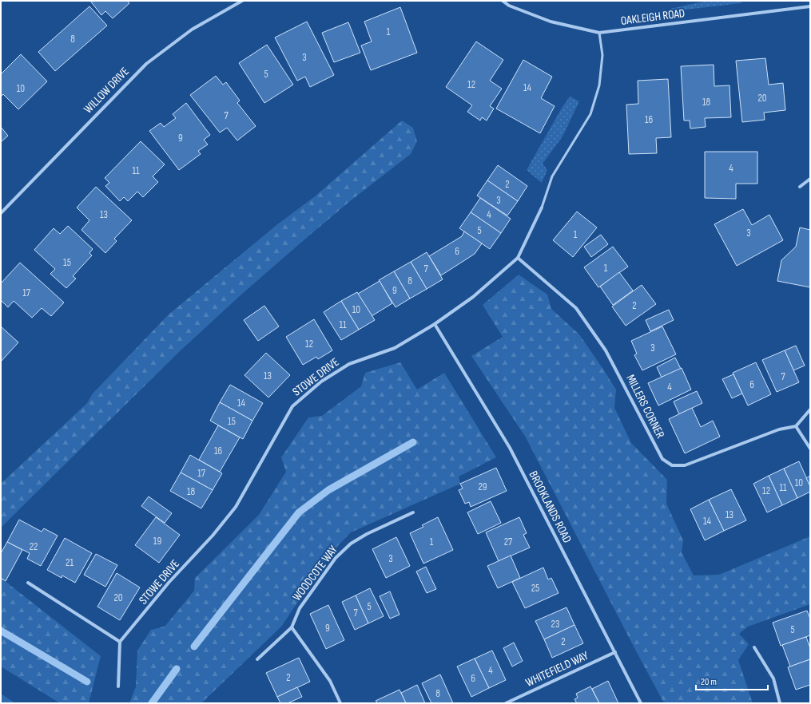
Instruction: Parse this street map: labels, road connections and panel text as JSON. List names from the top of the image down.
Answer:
{
  "streets": {
    "street": [
      "OAKLEIGH ROAD",
      "WILLOW DRIVE",
      "STOWE DRIVE",
      "MILLERS CORNER",
      "BROOKLANDS ROAD",
      "WOODCOTE WAY",
      "WHITEFIELD WAY"
    ]
  },
  "crossings": [
    ["STOWE DRIVE", "MILLERS CORNER"],
    ["STOWE DRIVE", "BROOKLANDS ROAD"],
    ["BROOKLANDS ROAD", "WHITEFIELD WAY"]
  ],
  "house_numbers": [
    "1",
    "8",
    "3",
    "5",
    "12",
    "14",
    "10",
    "20",
    "18",
    "7",
    "16",
    "9",
    "4",
    "11",
    "2",
    "3",
    "13",
    "4",
    "5",
    "3",
    "1",
    "6",
    "15",
    "1",
    "7",
    "8",
    "9",
    "17",
    "2",
    "10",
    "11",
    "12",
    "3",
    "13",
    "7",
    "6",
    "4",
    "14",
    "15",
    "16",
    "17",
    "10",
    "29",
    "11",
    "12",
    "18",
    "13",
    "14",
    "19",
    "1",
    "27",
    "22",
    "3",
    "21",
    "25",
    "20",
    "5",
    "7",
    "23",
    "9",
    "5",
    "2",
    "4",
    "2",
    "6",
    "8"
  ],
  "scale_bar": "20 m"
}
